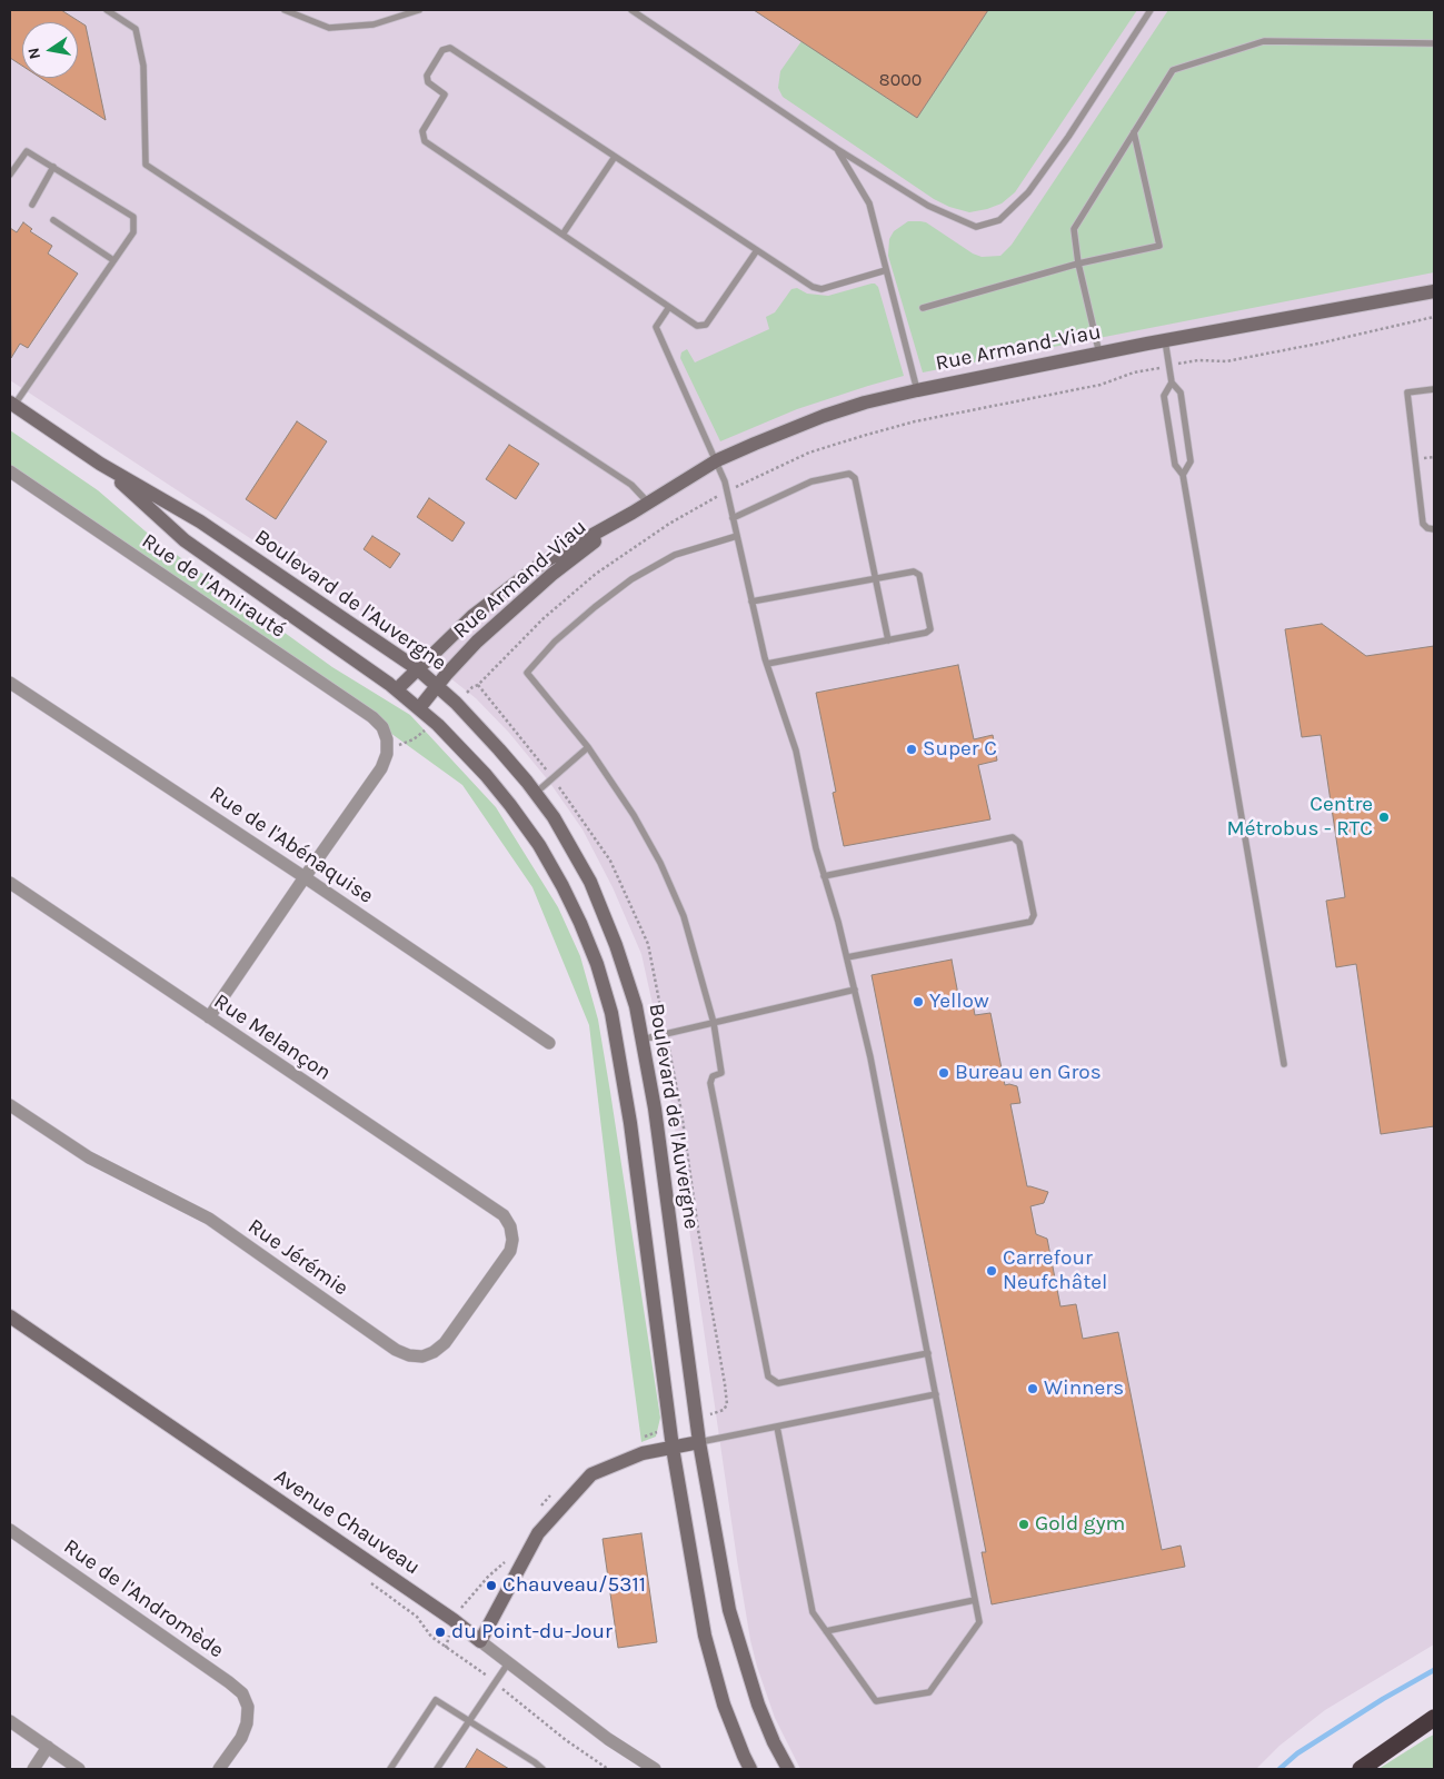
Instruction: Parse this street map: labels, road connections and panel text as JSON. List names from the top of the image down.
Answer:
{
  "streets": {
    "main road": ["Rue Armand-Viau", "Boulevard de l'Auvergne", "Avenue Chauveau"],
    "street": [
      "Rue de l'Amirauté",
      "Rue de l'Abénaquise",
      "Rue Melançon",
      "Rue Jérémie",
      "Rue de l'Andromède"
    ]
  },
  "crossings": [
    ["Rue Armand-Viau", "Boulevard de l'Auvergne"],
    ["Rue Melançon", "Rue Jérémie"]
  ],
  "places": [
    "Super C",
    "Centre Métrobus - RTC",
    "Yellow",
    "Bureau en Gros",
    "Carrefour Neufchâtel",
    "Winners",
    "Gold gym",
    "Chauveau/5311",
    "du Point-du-Jour"
  ],
  "house_numbers": ["8000"],
  "north": "left"
}
